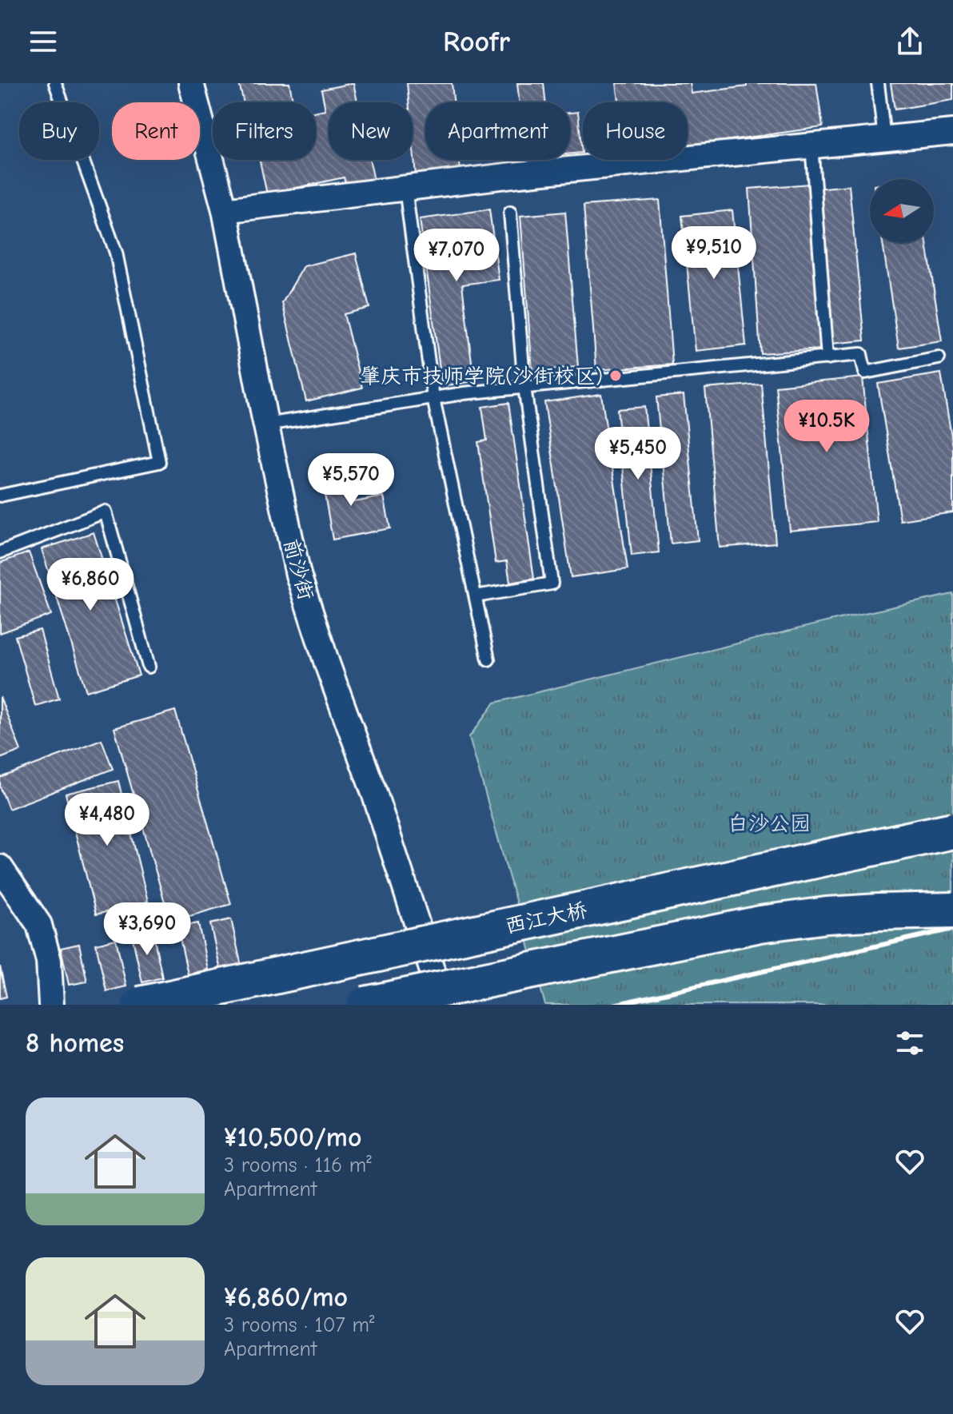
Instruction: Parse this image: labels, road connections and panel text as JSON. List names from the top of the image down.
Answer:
{
  "streets": {
    "main road": ["西江大桥"],
    "street": ["前沙街"]
  },
  "parks": ["白沙公园"],
  "places": ["肇庆市技师学院(沙街校区)"],
  "north": "left",
  "page": {
    "header": "Roofr",
    "chip": [
      "Buy",
      "Rent",
      "Filters",
      "New",
      "Apartment",
      "House"
    ],
    "price": [
      "¥9,510",
      "¥7,070",
      "¥10.5K",
      "¥5,450",
      "¥5,570",
      "¥6,860",
      "¥4,480",
      "¥3,690"
    ],
    "heading": "8 homes",
    "list": [
      {
        "name": "¥10,500/mo",
        "note": "3 rooms · 116 m² · Apartment"
      },
      {
        "name": "¥6,860/mo",
        "note": "3 rooms · 107 m² · Apartment"
      }
    ]
  }
}
